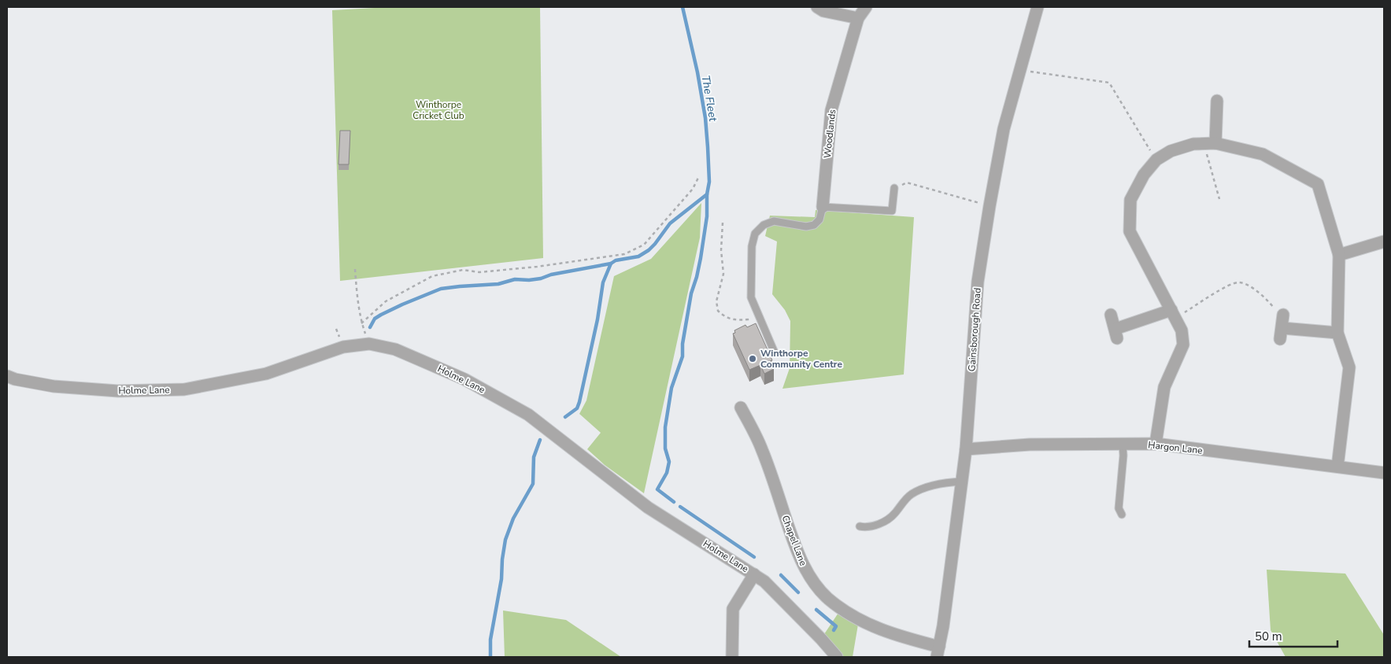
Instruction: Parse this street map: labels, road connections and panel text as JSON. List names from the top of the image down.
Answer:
{
  "streets": {
    "street": [
      "Woodlands",
      "Gainsborough Road",
      "Holme Lane",
      "Hargon Lane",
      "Chapel Lane"
    ]
  },
  "crossings": [
    ["Gainsborough Road", "Hargon Lane"],
    ["Gainsborough Road", "Chapel Lane"]
  ],
  "water": ["The Fleet"],
  "parks": ["Winthorpe Cricket Club"],
  "places": ["Winthorpe Community Centre"],
  "scale_bar": "50 m"
}
